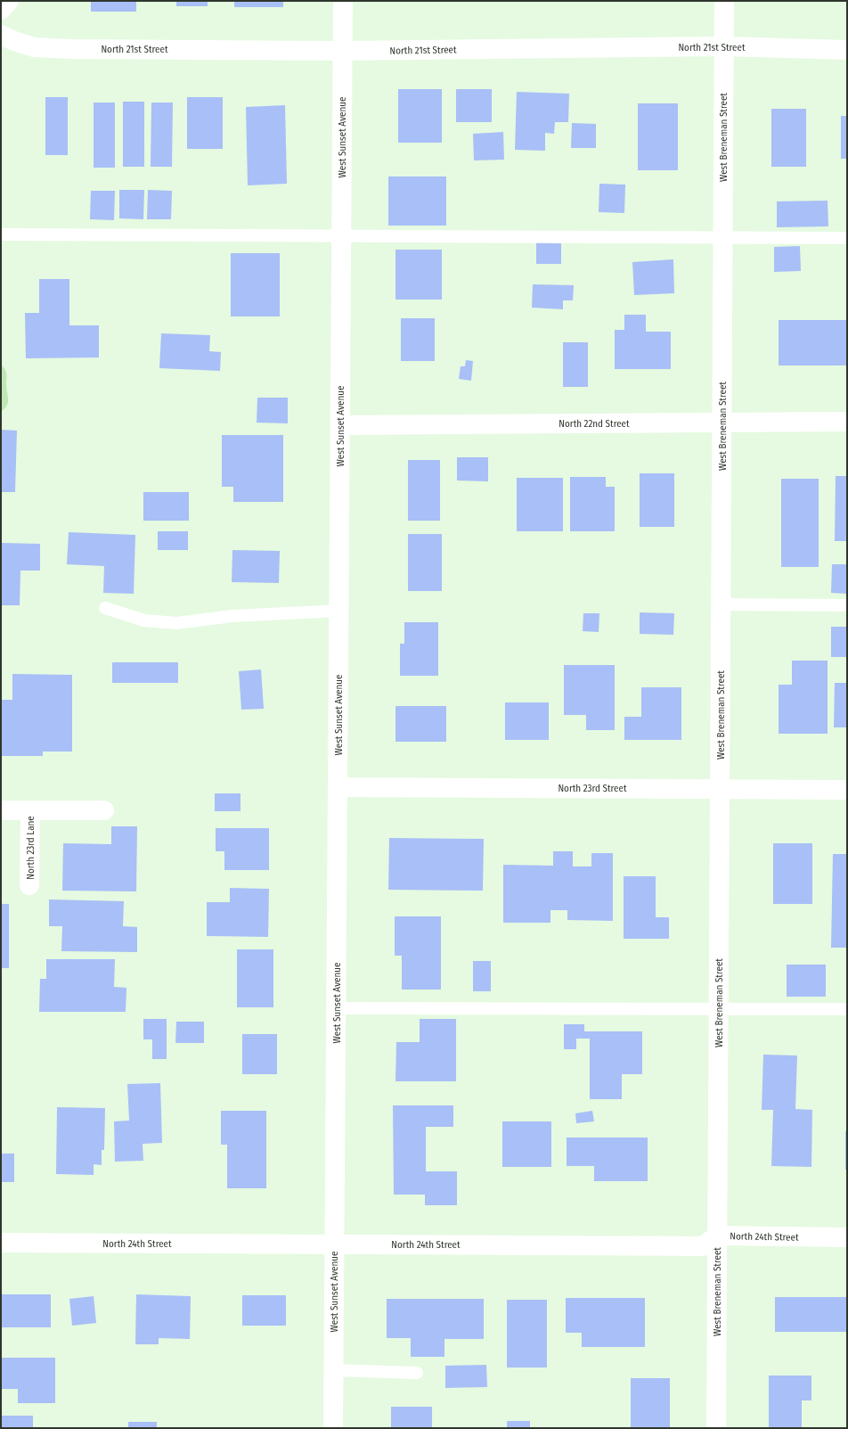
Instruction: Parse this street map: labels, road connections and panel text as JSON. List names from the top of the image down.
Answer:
{
  "streets": {
    "street": [
      "North 21st Street",
      "West Sunset Avenue",
      "West Breneman Street",
      "North 22nd Street",
      "North 23rd Street",
      "North 23rd Lane",
      "North 24th Street"
    ]
  },
  "crossings": [
    ["North 21st Street", "West Sunset Avenue"],
    ["North 21st Street", "West Breneman Street"],
    ["West Sunset Avenue", "North 22nd Street"],
    ["West Sunset Avenue", "North 23rd Street"],
    ["West Sunset Avenue", "North 24th Street"],
    ["West Breneman Street", "North 22nd Street"],
    ["West Breneman Street", "North 23rd Street"],
    ["West Breneman Street", "North 24th Street"]
  ]
}
